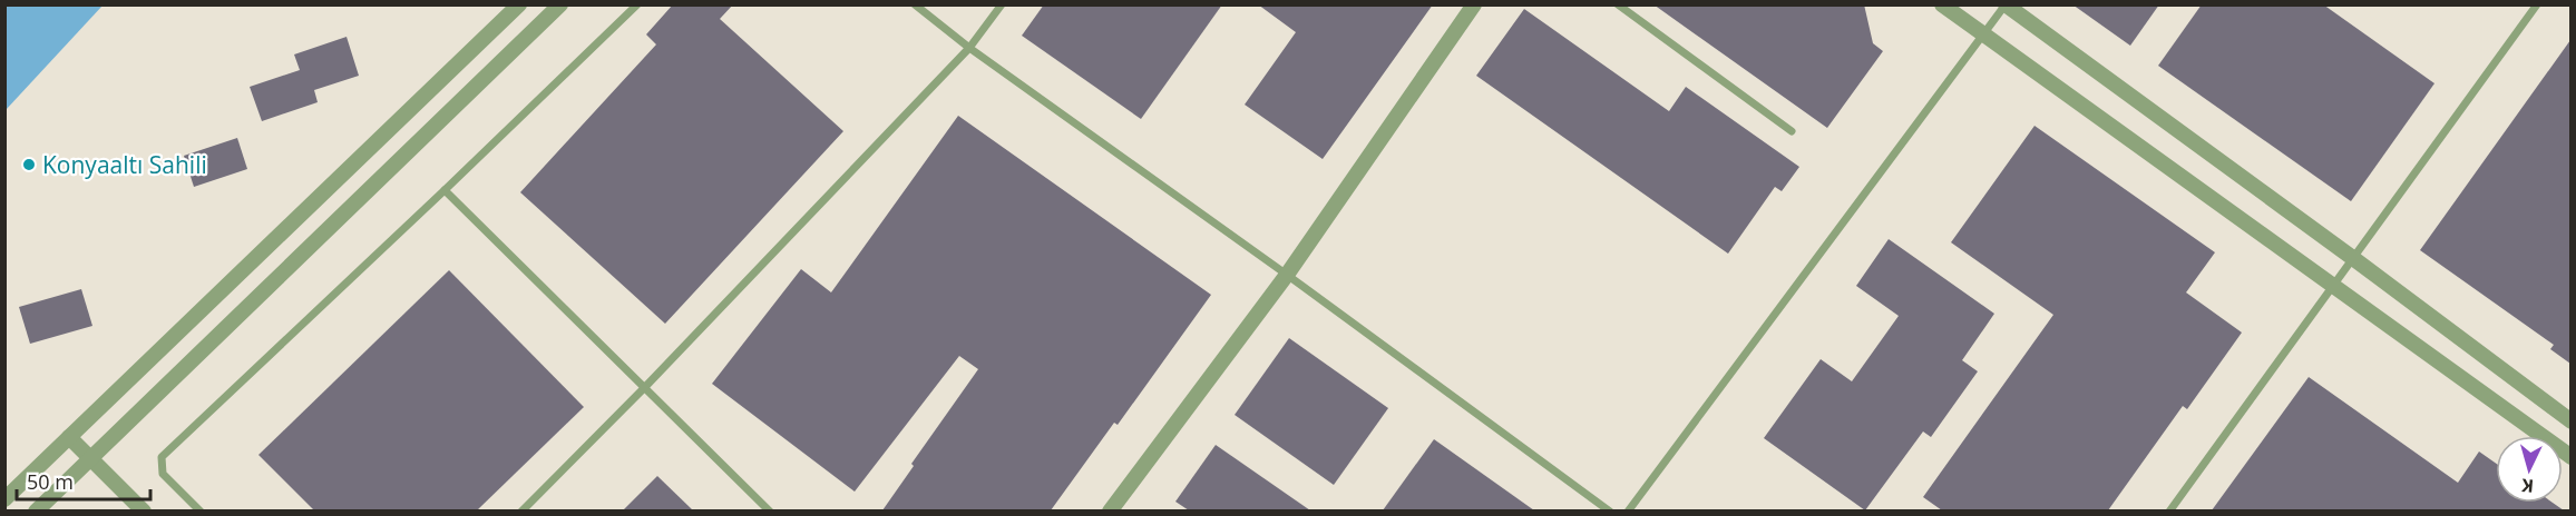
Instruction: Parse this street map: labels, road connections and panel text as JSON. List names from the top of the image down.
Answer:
{
  "places": ["Konyaaltı Sahili"],
  "scale_bar": "50 m",
  "north": "bottom"
}
